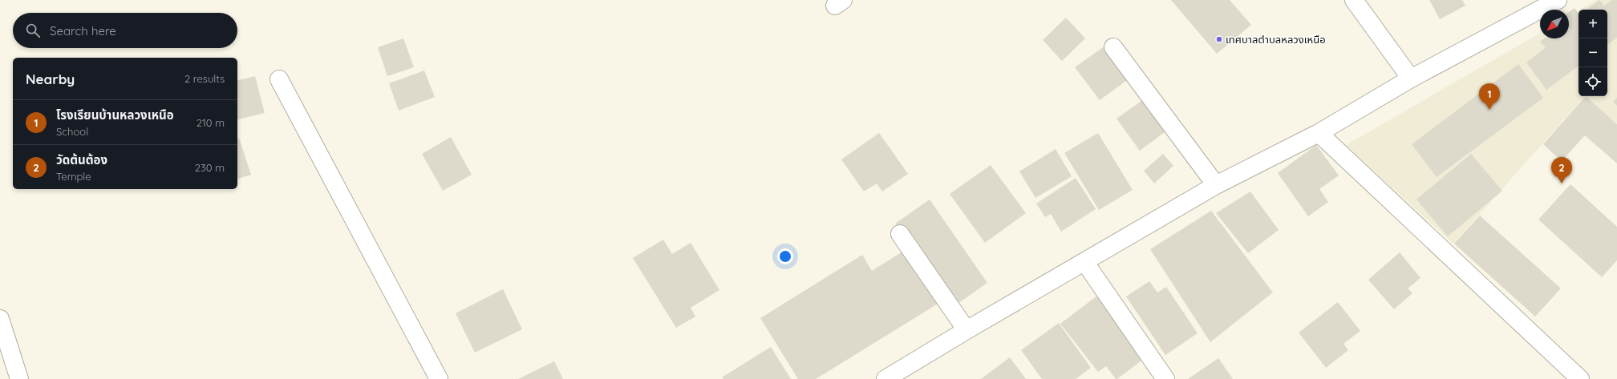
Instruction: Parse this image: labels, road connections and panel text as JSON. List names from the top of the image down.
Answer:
{
  "places": ["เทศบาลตำบลหลวงเหนือ"],
  "north": "bottom left",
  "page": {
    "map_buttons": ["+", "−"],
    "search": "Search here",
    "heading": ["Nearby", "2 results"],
    "pins": ["1", "2"],
    "list": [
      {
        "mark": "1",
        "name": "โรงเรียนบ้านหลวงเหนือ",
        "note": "School",
        "value": "210 m"
      },
      {
        "mark": "2",
        "name": "วัดต้นต้อง",
        "note": "Temple",
        "value": "230 m"
      }
    ]
  }
}
